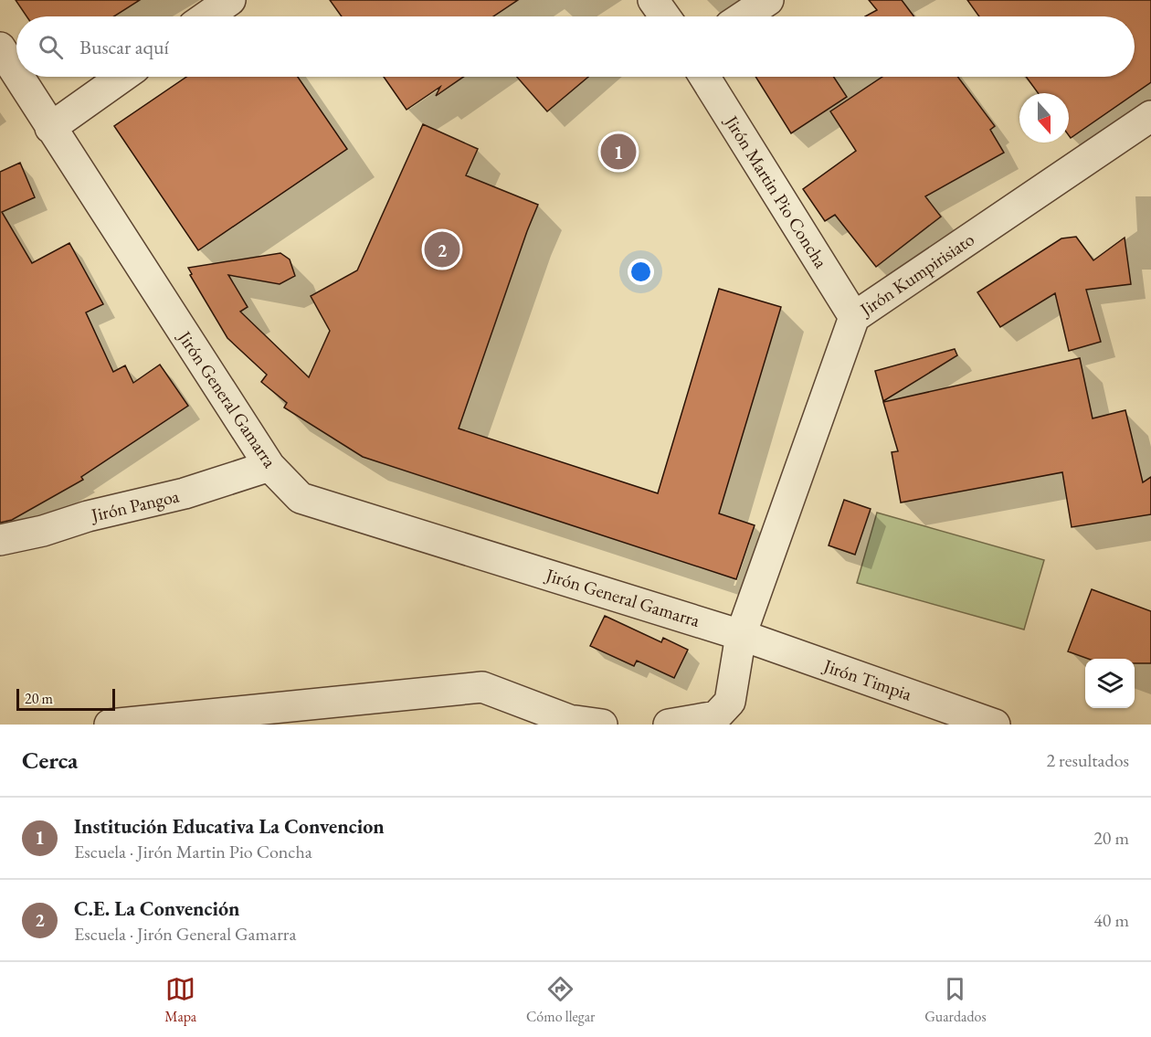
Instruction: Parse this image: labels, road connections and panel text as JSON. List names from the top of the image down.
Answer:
{
  "streets": {
    "street": [
      "Jirón Martin Pio Concha",
      "Jirón Kumpirisiato",
      "Jirón General Gamarra",
      "Jirón Pangoa",
      "Jirón Timpia"
    ]
  },
  "crossings": [
    ["Jirón Martin Pio Concha", "Jirón Kumpirisiato"],
    ["Jirón Kumpirisiato", "Jirón General Gamarra"],
    ["Jirón Kumpirisiato", "Jirón Timpia"],
    ["Jirón General Gamarra", "Jirón Pangoa"],
    ["Jirón General Gamarra", "Jirón Timpia"]
  ],
  "scale_bar": "20 m",
  "north": "bottom",
  "page": {
    "search": "Buscar aquí",
    "pins": ["1", "2"],
    "scale": "20 m",
    "heading": ["Cerca", "2 resultados"],
    "list": [
      {
        "mark": "1",
        "name": "Institución Educativa La Convencion",
        "note": "Escuela · Jirón Martin Pio Concha",
        "value": "20 m"
      },
      {
        "mark": "2",
        "name": "C.E. La Convención",
        "note": "Escuela · Jirón General Gamarra",
        "value": "40 m"
      }
    ],
    "nav": ["Mapa", "Cómo llegar", "Guardados"]
  }
}
